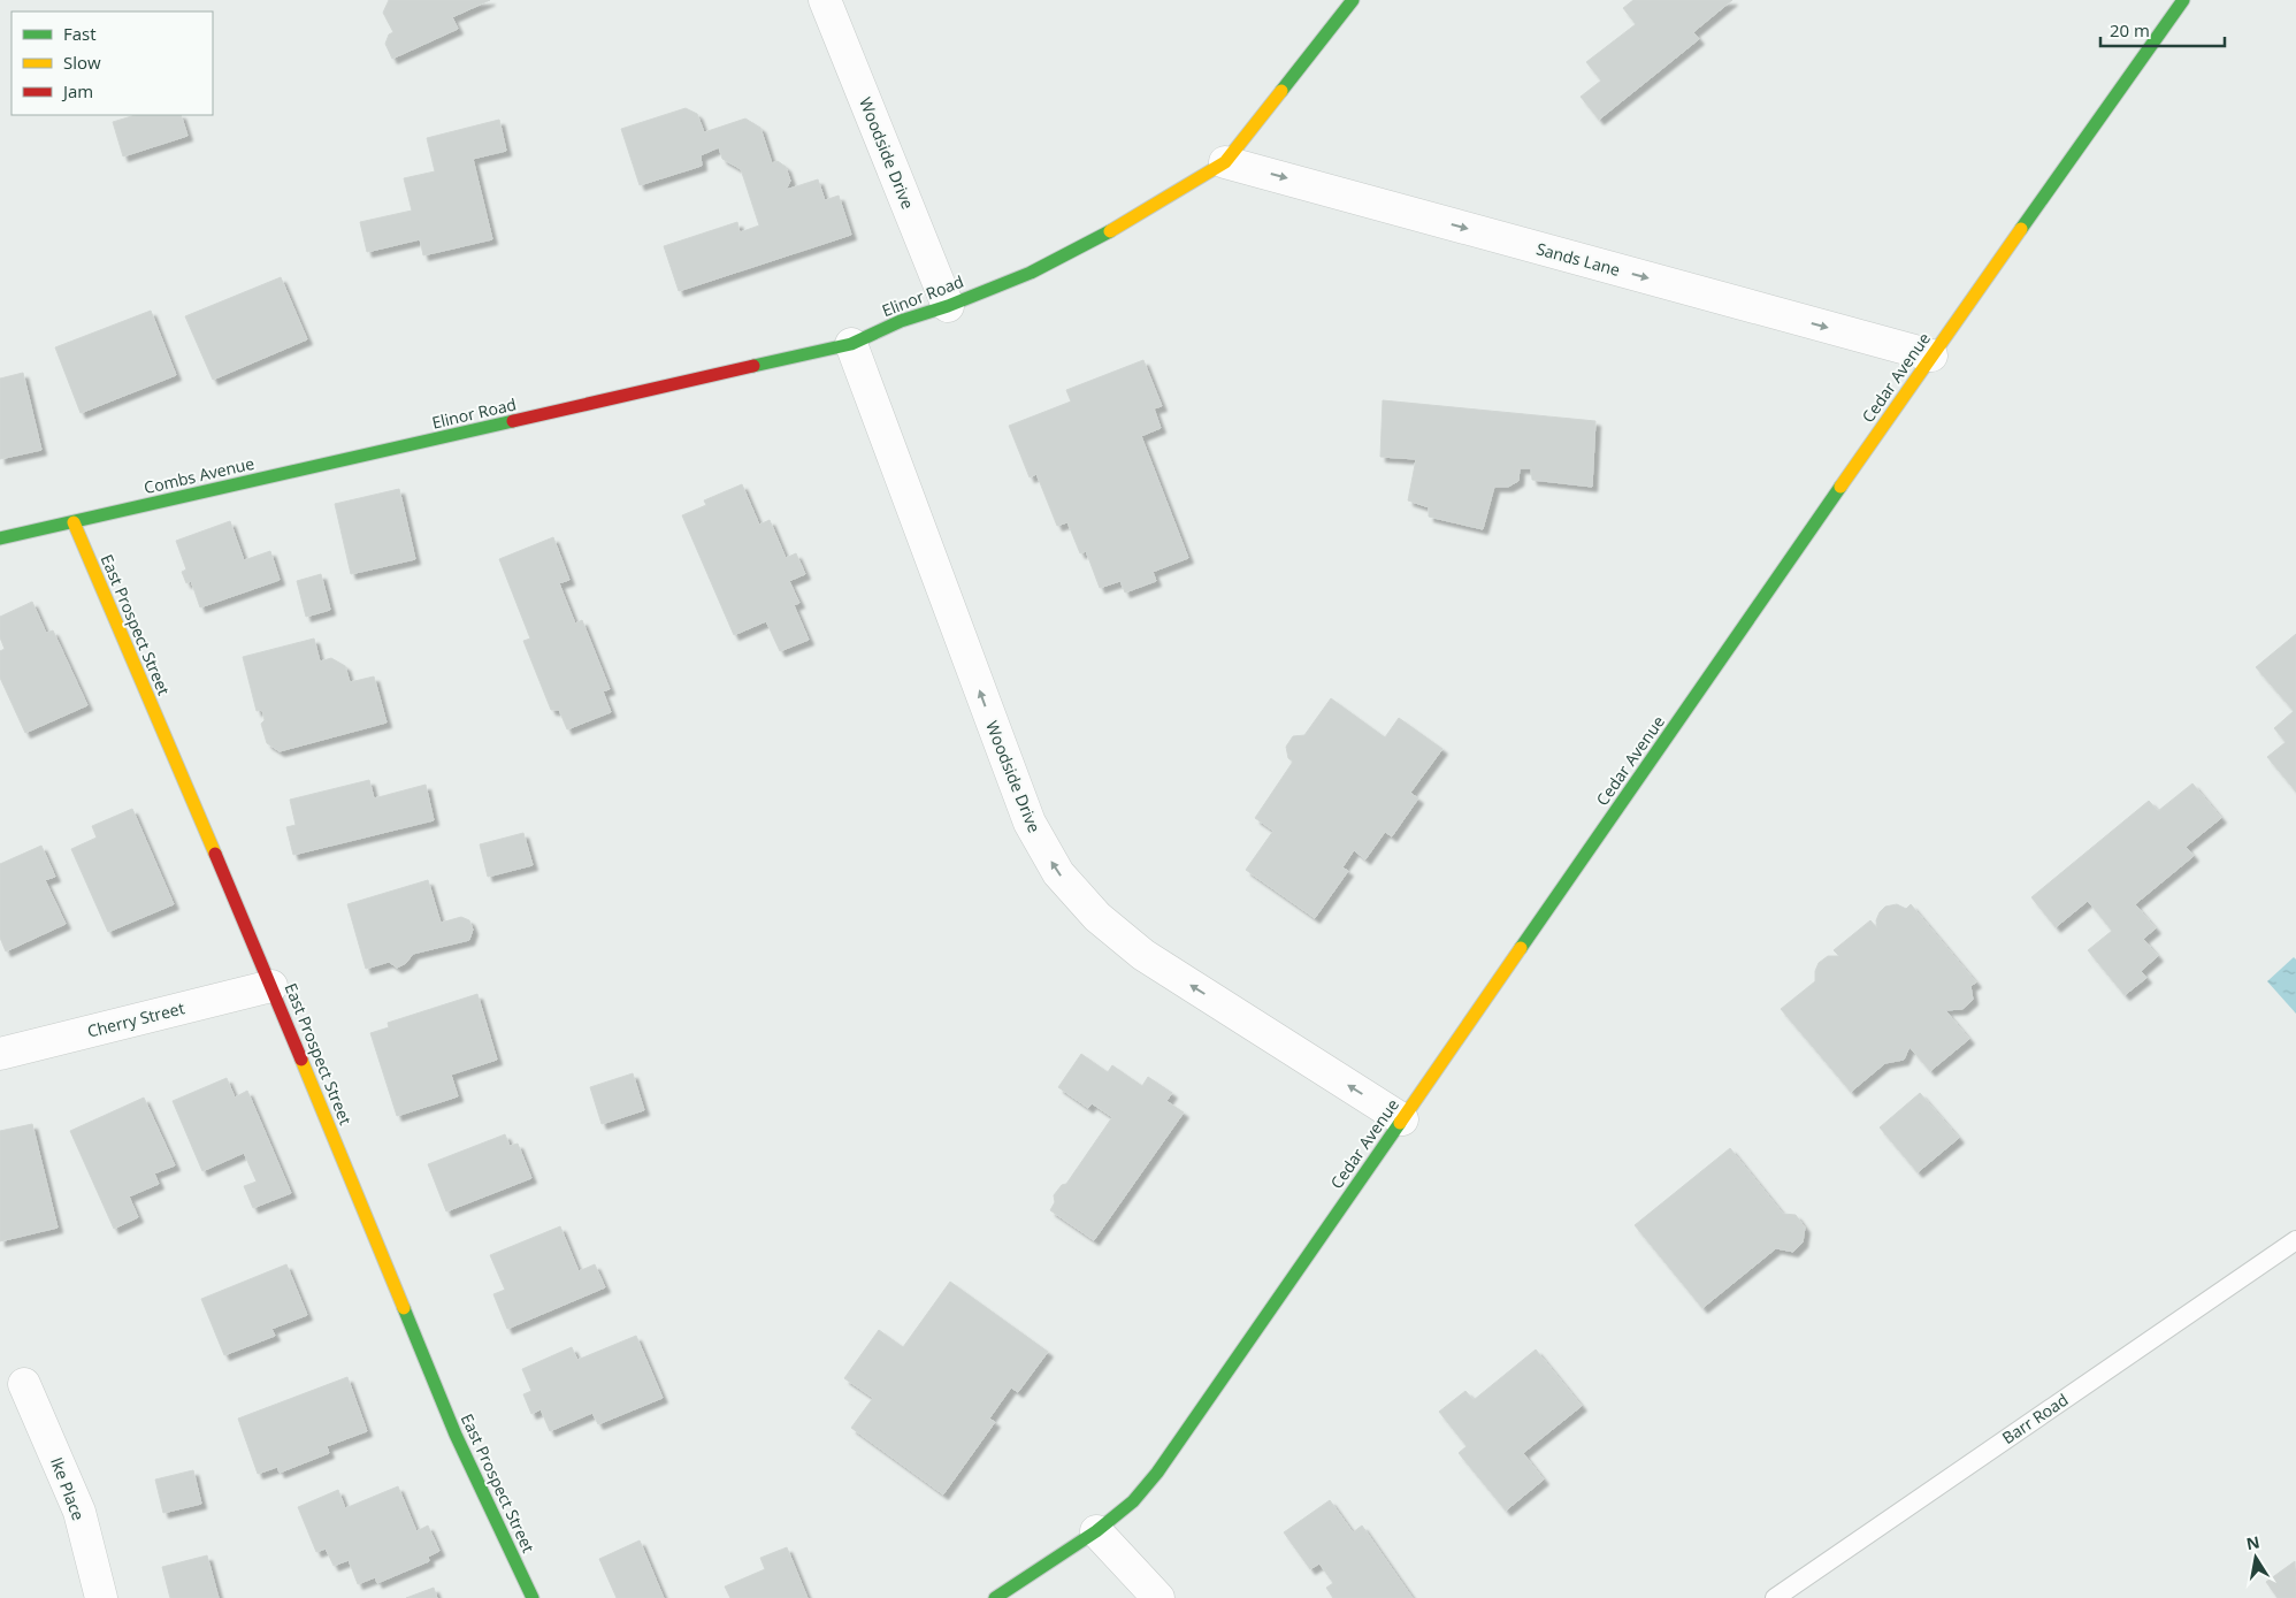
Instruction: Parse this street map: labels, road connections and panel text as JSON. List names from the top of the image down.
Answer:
{
  "streets": {
    "street": [
      "Woodside Drive",
      "Sands Lane",
      "Elinor Road",
      "Cedar Avenue",
      "Combs Avenue",
      "East Prospect Street",
      "Cherry Street",
      "Ike Place"
    ],
    "lane": ["Barr Road"]
  },
  "crossings": [
    ["Woodside Drive", "Elinor Road"],
    ["Woodside Drive", "Cedar Avenue"],
    ["Sands Lane", "Elinor Road"],
    ["Sands Lane", "Cedar Avenue"],
    ["Elinor Road", "Combs Avenue"],
    ["Combs Avenue", "East Prospect Street"],
    ["East Prospect Street", "Cherry Street"]
  ],
  "one_way": ["Woodside Drive", "Sands Lane"],
  "legend": ["Fast", "Slow", "Jam"],
  "scale_bar": "20 m",
  "north": "top"
}
